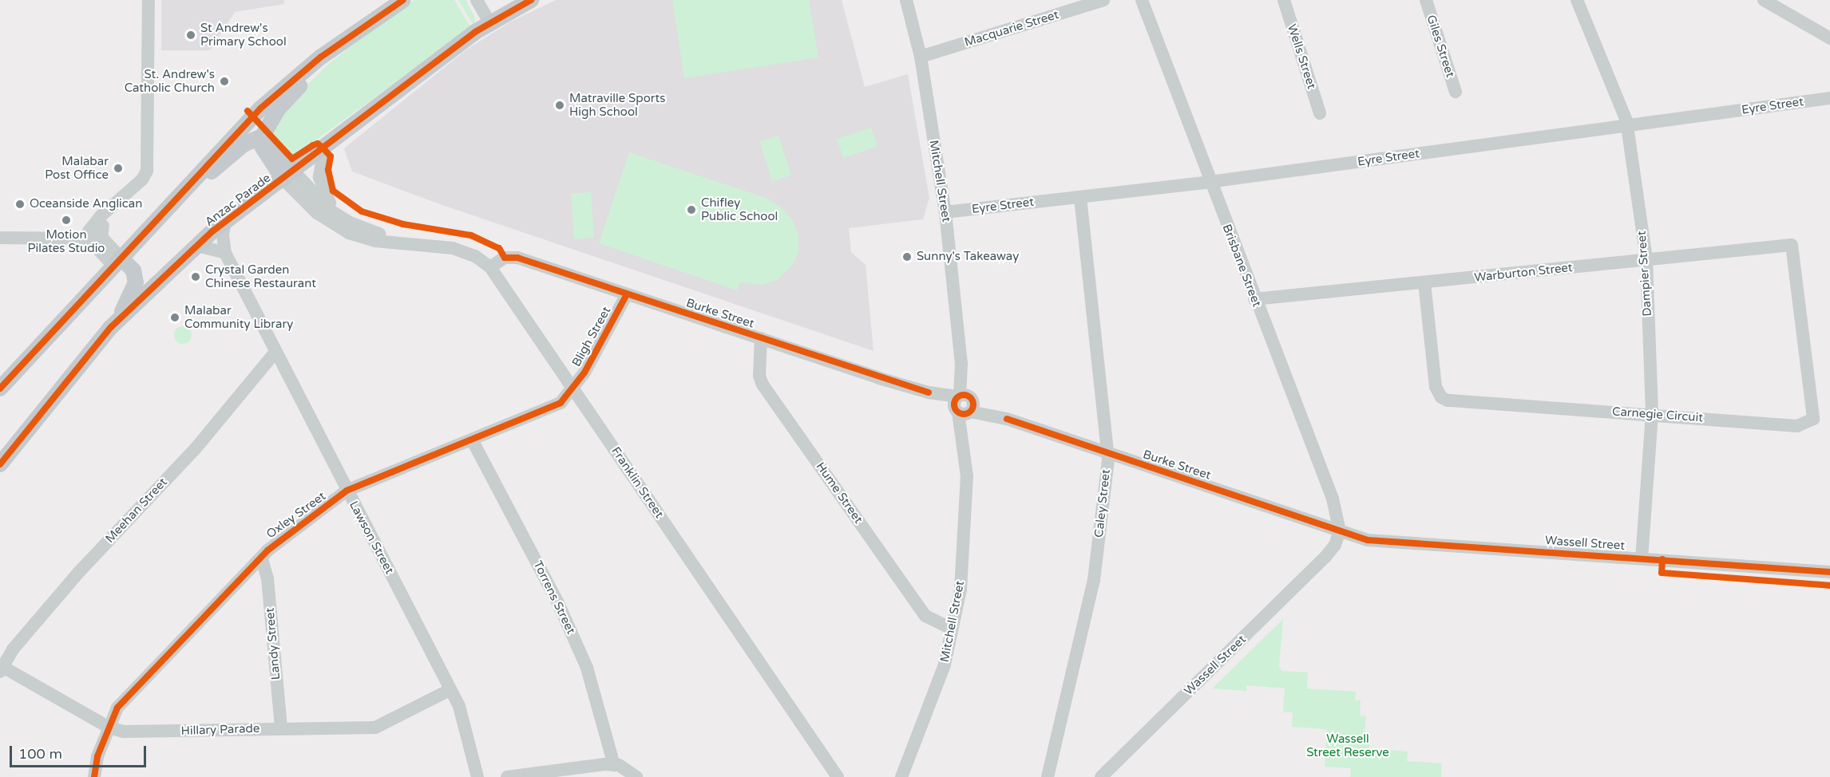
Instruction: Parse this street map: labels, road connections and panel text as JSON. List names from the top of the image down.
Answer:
{
  "streets": {
    "main road": ["Anzac Parade"],
    "street": [
      "Macquarie Street",
      "Giles Street",
      "Wells Street",
      "Eyre Street",
      "Mitchell Street",
      "Brisbane Street",
      "Warburton Street",
      "Dampier Street",
      "Burke Street",
      "Bligh Street",
      "Carnegie Circuit",
      "Franklin Street",
      "Hume Street",
      "Caley Street",
      "Meehan Street",
      "Oxley Street",
      "Lawson Street",
      "Wassell Street",
      "Torrens Street",
      "Landy Street",
      "Hillary Parade"
    ]
  },
  "crossings": [
    ["Macquarie Street", "Mitchell Street"],
    ["Eyre Street", "Mitchell Street"],
    ["Eyre Street", "Brisbane Street"],
    ["Eyre Street", "Dampier Street"],
    ["Eyre Street", "Caley Street"],
    ["Mitchell Street", "Burke Street"],
    ["Mitchell Street", "Hume Street"],
    ["Anzac Parade", "Franklin Street"],
    ["Anzac Parade", "Lawson Street"],
    ["Brisbane Street", "Warburton Street"],
    ["Brisbane Street", "Burke Street"],
    ["Brisbane Street", "Wassell Street"],
    ["Warburton Street", "Dampier Street"],
    ["Warburton Street", "Carnegie Circuit"],
    ["Dampier Street", "Carnegie Circuit"],
    ["Dampier Street", "Wassell Street"],
    ["Burke Street", "Bligh Street"],
    ["Burke Street", "Franklin Street"],
    ["Burke Street", "Hume Street"],
    ["Burke Street", "Caley Street"],
    ["Burke Street", "Wassell Street"],
    ["Bligh Street", "Franklin Street"],
    ["Bligh Street", "Oxley Street"],
    ["Franklin Street", "Oxley Street"],
    ["Meehan Street", "Lawson Street"],
    ["Meehan Street", "Hillary Parade"],
    ["Oxley Street", "Lawson Street"],
    ["Oxley Street", "Torrens Street"],
    ["Oxley Street", "Landy Street"],
    ["Oxley Street", "Hillary Parade"],
    ["Lawson Street", "Hillary Parade"],
    ["Landy Street", "Hillary Parade"]
  ],
  "parks": ["Wassell Street Reserve"],
  "places": [
    "St Andrew's Primary School",
    "St. Andrew's Catholic Church",
    "Matraville Sports High School",
    "Malabar Post Office",
    "Oceanside Anglican",
    "Chifley Public School",
    "Motion Pilates Studio",
    "Sunny's Takeaway",
    "Crystal Garden Chinese Restaurant",
    "Malabar Community Library"
  ],
  "scale_bar": "100 m"
}
